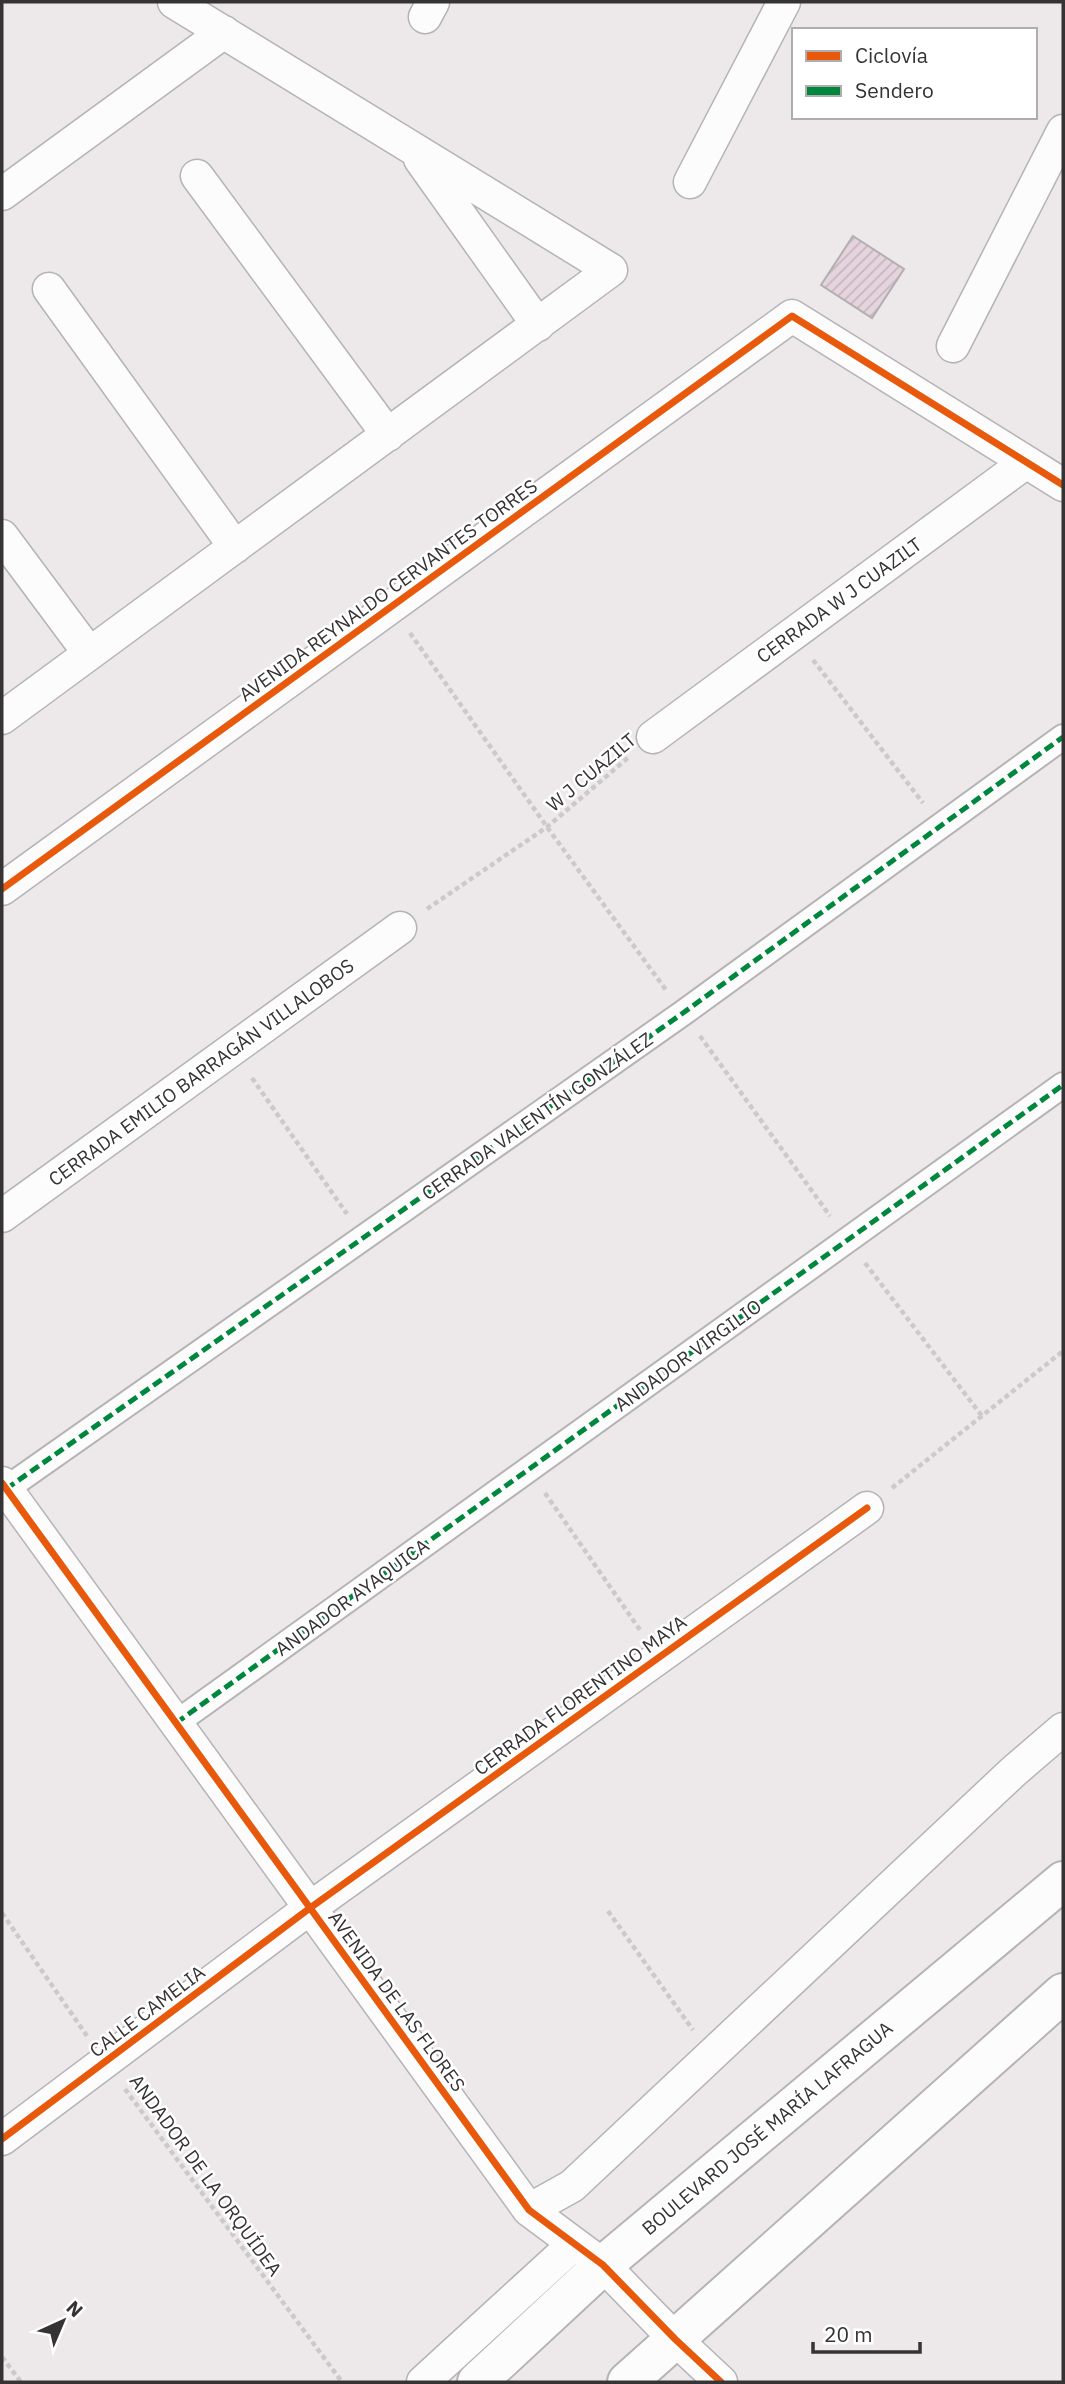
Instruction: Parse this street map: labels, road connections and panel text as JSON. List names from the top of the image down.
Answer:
{
  "streets": {
    "main road": ["BOULEVARD JOSÉ MARÍA LAFRAGUA"],
    "street": [
      "AVENIDA REYNALDO CERVANTES TORRES",
      "CERRADA W J CUAZILT",
      "CERRADA EMILIO BARRAGÁN VILLALOBOS",
      "CERRADA VALENTÍN GONZÁLEZ",
      "ANDADOR VIRGILIO",
      "ANDADOR AYAQUICA",
      "CERRADA FLORENTINO MAYA",
      "AVENIDA DE LAS FLORES",
      "CALLE CAMELIA"
    ],
    "path": ["W J CUAZILT", "ANDADOR DE LA ORQUÍDEA"]
  },
  "crossings": [
    ["AVENIDA REYNALDO CERVANTES TORRES", "CERRADA W J CUAZILT"],
    ["CERRADA W J CUAZILT", "W J CUAZILT"],
    ["W J CUAZILT", "CERRADA EMILIO BARRAGÁN VILLALOBOS"],
    ["CERRADA VALENTÍN GONZÁLEZ", "AVENIDA DE LAS FLORES"],
    ["ANDADOR VIRGILIO", "ANDADOR AYAQUICA"],
    ["ANDADOR AYAQUICA", "AVENIDA DE LAS FLORES"],
    ["CERRADA FLORENTINO MAYA", "AVENIDA DE LAS FLORES"],
    ["CERRADA FLORENTINO MAYA", "CALLE CAMELIA"],
    ["AVENIDA DE LAS FLORES", "CALLE CAMELIA"],
    ["AVENIDA DE LAS FLORES", "BOULEVARD JOSÉ MARÍA LAFRAGUA"],
    ["CALLE CAMELIA", "ANDADOR DE LA ORQUÍDEA"]
  ],
  "legend": ["Ciclovía", "Sendero"],
  "scale_bar": "20 m",
  "north": "top right"
}
